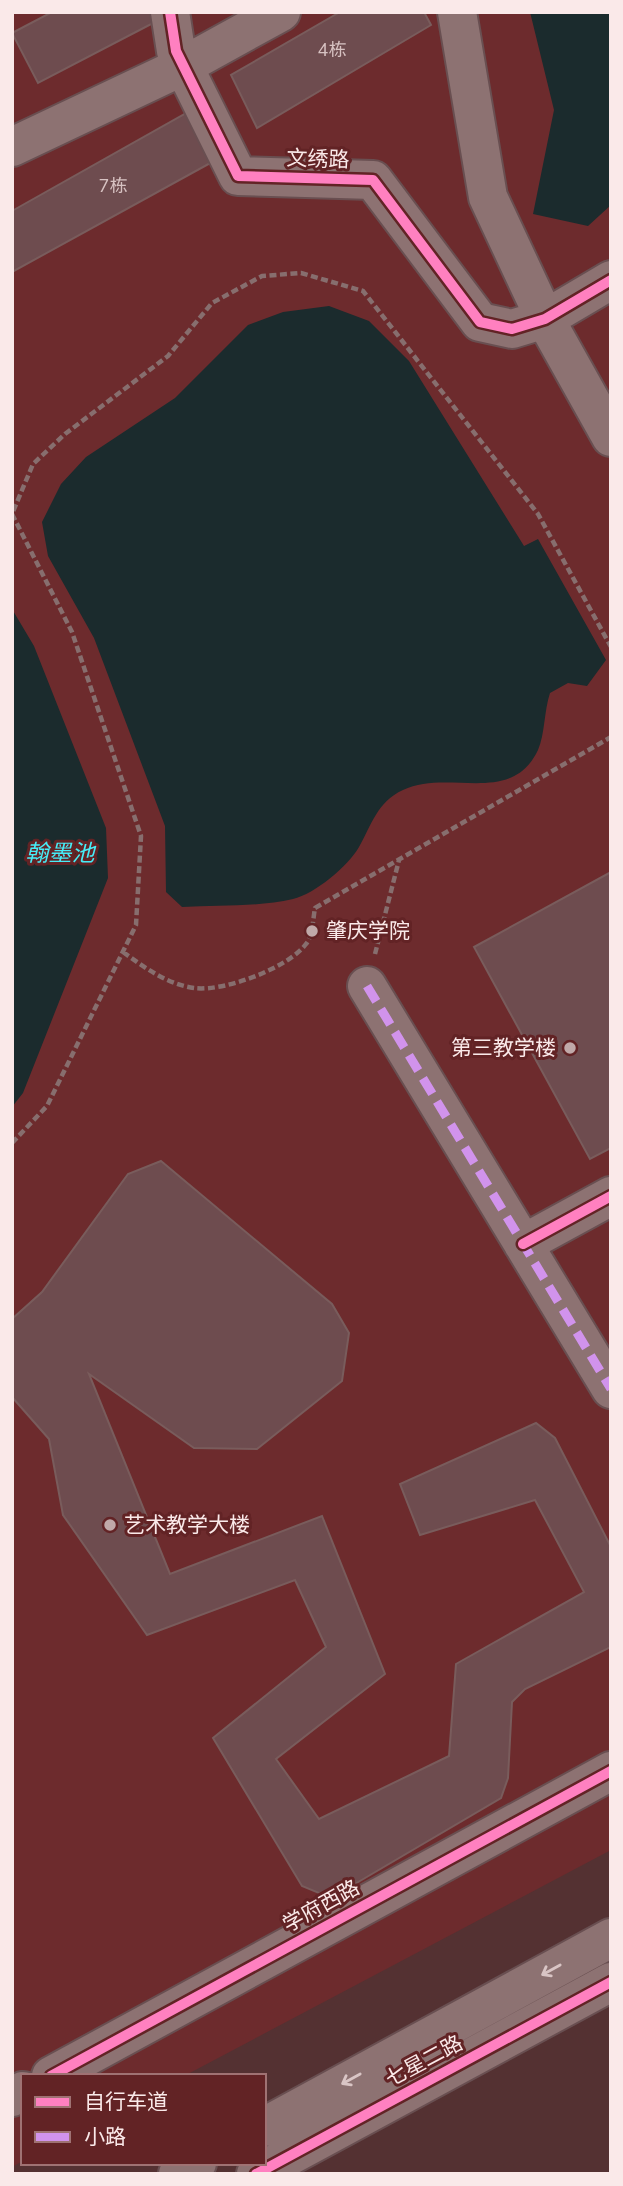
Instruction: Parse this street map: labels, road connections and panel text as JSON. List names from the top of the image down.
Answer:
{
  "streets": {
    "street": ["文绣路", "学府西路", "七星二路"]
  },
  "water": ["翰墨池"],
  "places": ["肇庆学院", "第三教学楼", "艺术教学大楼"],
  "house_numbers": ["4栋", "7栋"],
  "legend": ["自行车道", "小路"]
}
